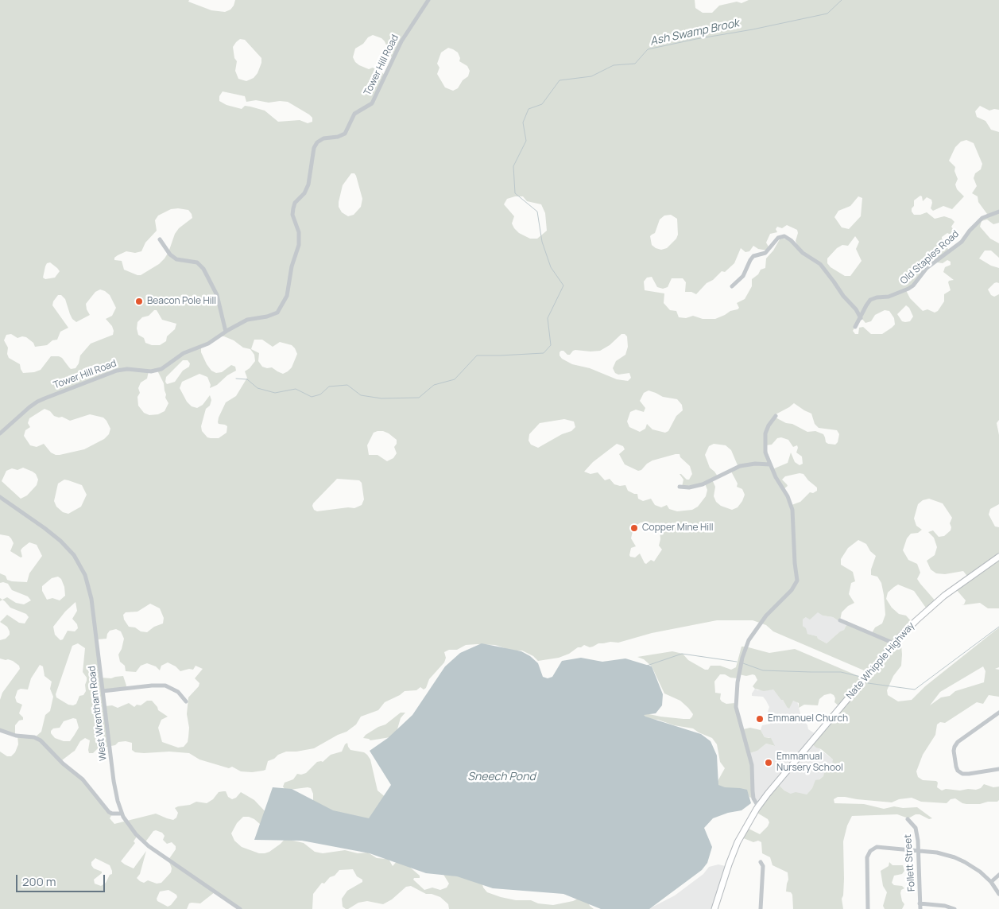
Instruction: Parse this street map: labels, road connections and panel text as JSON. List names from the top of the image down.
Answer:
{
  "streets": {
    "main road": ["Nate Whipple Highway"],
    "street": [
      "Tower Hill Road",
      "Old Staples Road",
      "West Wrentham Road",
      "Follett Street"
    ]
  },
  "water": ["Ash Swamp Brook", "Sneech Pond"],
  "places": [
    "Beacon Pole Hill",
    "Copper Mine Hill",
    "Emmanuel Church",
    "Emmanual Nursery School"
  ],
  "scale_bar": "200 m"
}
